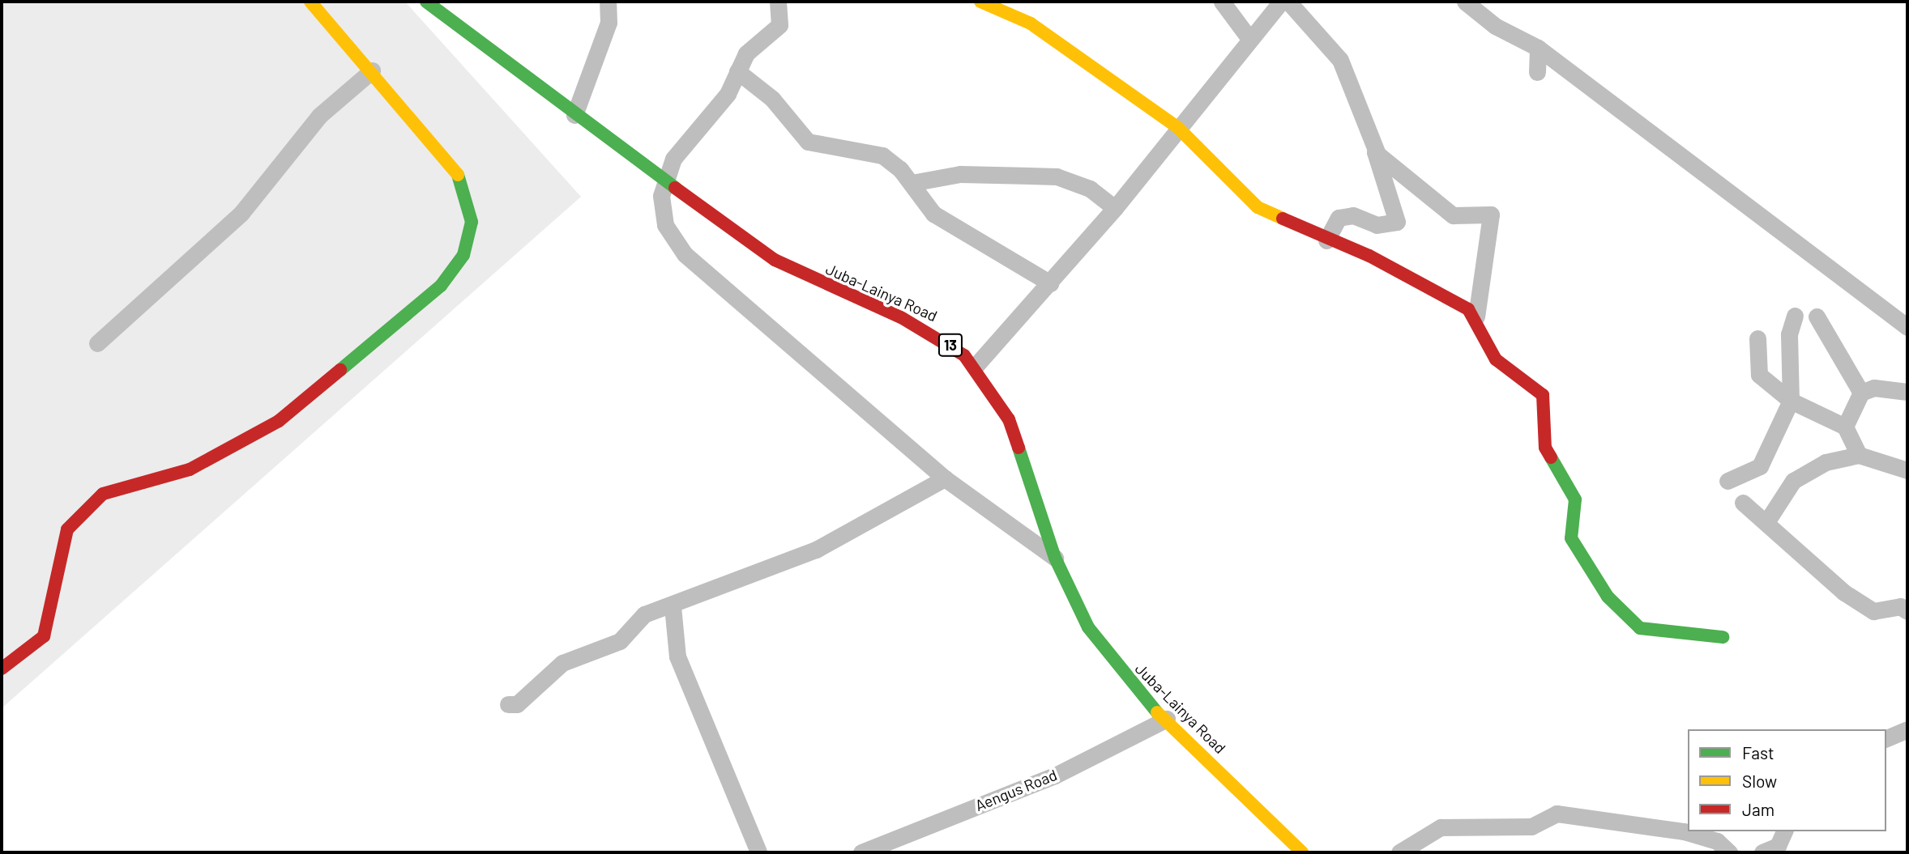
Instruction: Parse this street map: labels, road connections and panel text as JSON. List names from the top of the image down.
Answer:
{
  "streets": {
    "street": ["Juba-Lainya Road", "13", "Aengus Road"]
  },
  "crossings": [
    ["Juba-Lainya Road", "Aengus Road"]
  ],
  "legend": ["Fast", "Slow", "Jam"]
}
